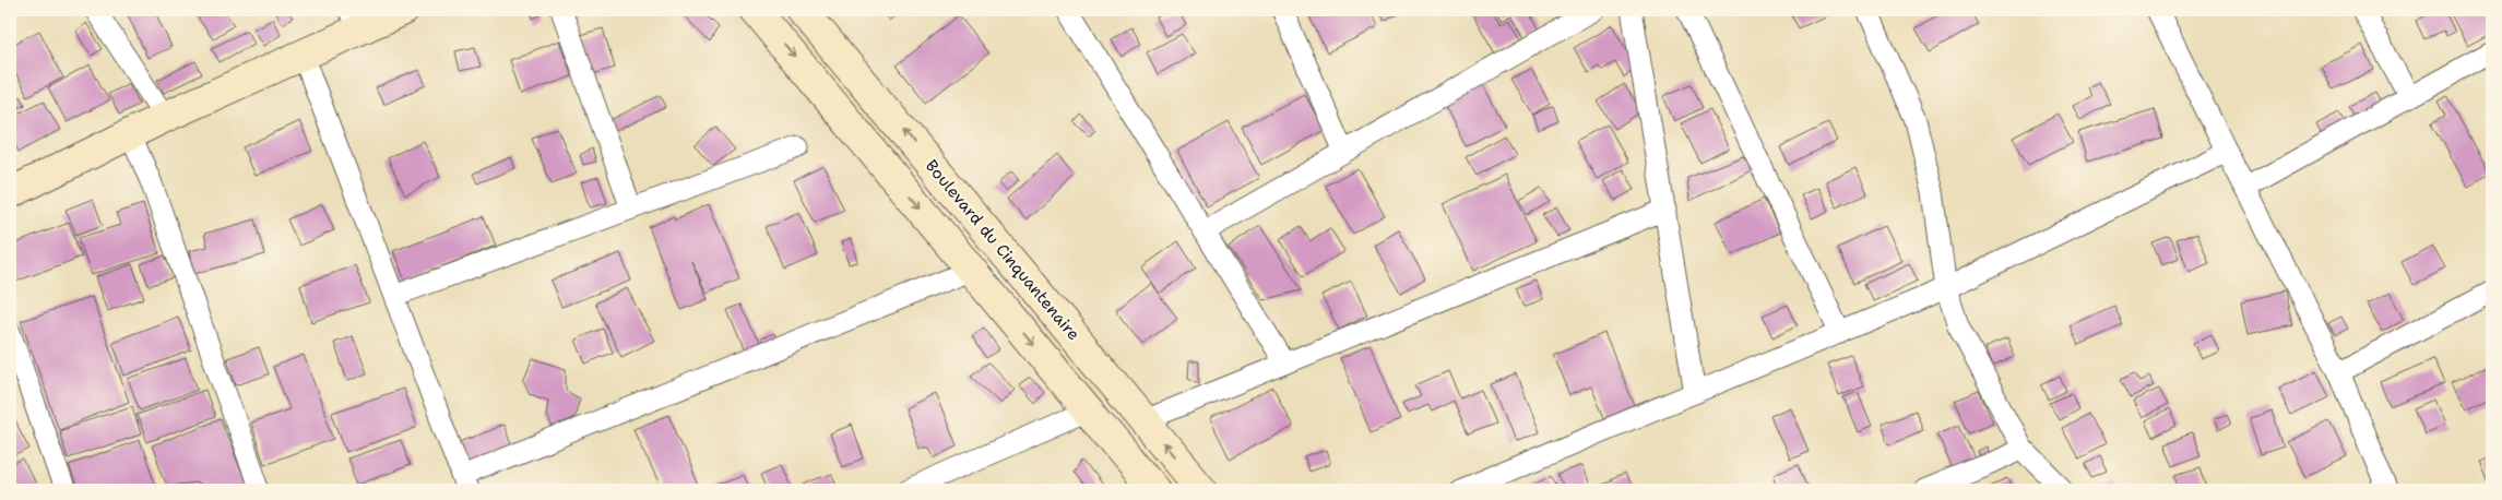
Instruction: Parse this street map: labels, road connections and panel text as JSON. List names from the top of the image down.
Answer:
{
  "streets": {
    "main road": ["Boulevard du Cinquantenaire"]
  }
}
